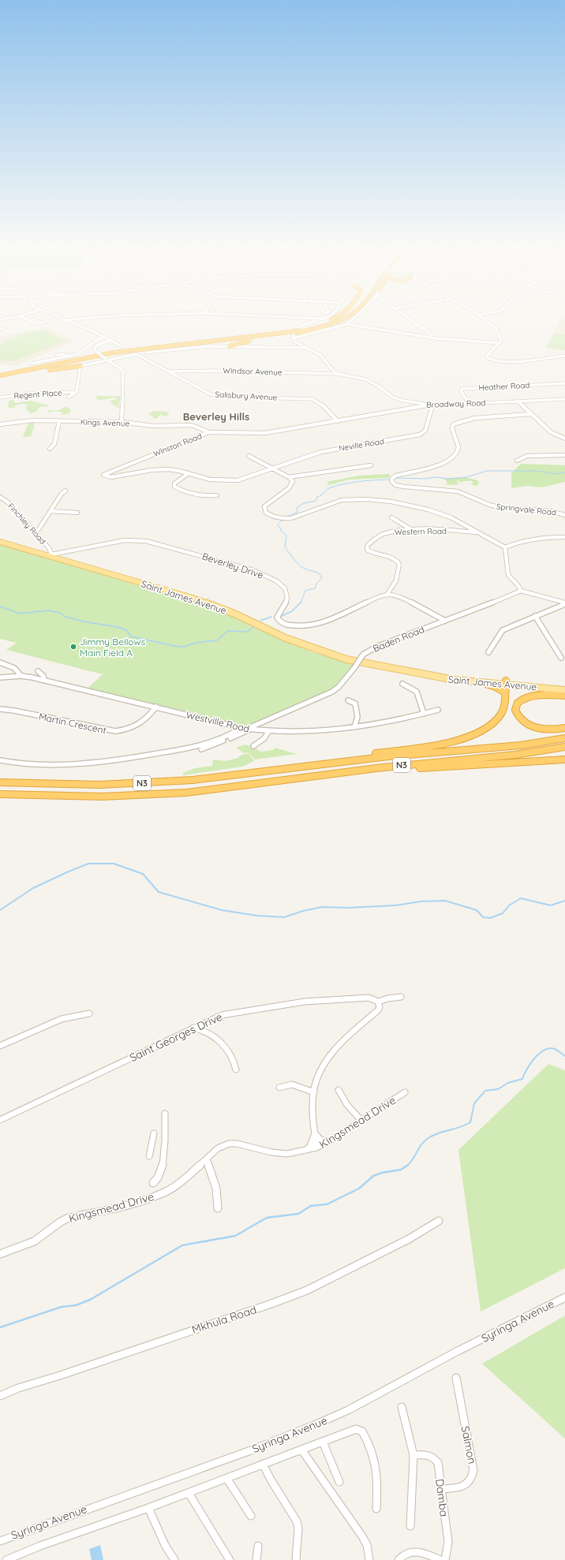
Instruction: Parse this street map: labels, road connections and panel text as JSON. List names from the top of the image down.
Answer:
{
  "streets": {
    "highway": ["N3"],
    "main road": ["Saint James Avenue"],
    "street": [
      "Windsor Avenue",
      "Heather Road",
      "Regent Place",
      "Salisbury Avenue",
      "Broadway Road",
      "Kings Avenue",
      "Winston Road",
      "Neville Road",
      "Springvale Road",
      "Finchley Road",
      "Western Road",
      "Beverley Drive",
      "Baden Road",
      "Westville Road",
      "Martin Crescent",
      "Saint Georges Drive",
      "Kingsmead Drive",
      "Mkhula Road",
      "Syringa Avenue",
      "Salmon",
      "Damba"
    ]
  },
  "crossings": [
    ["Windsor Avenue", "Salisbury Avenue"],
    ["Windsor Avenue", "Broadway Road"],
    ["Heather Road", "Broadway Road"],
    ["Salisbury Avenue", "Winston Road"],
    ["Broadway Road", "Winston Road"],
    ["Broadway Road", "Neville Road"],
    ["Kings Avenue", "Winston Road"],
    ["Winston Road", "Neville Road"],
    ["Finchley Road", "Beverley Drive"],
    ["Finchley Road", "Saint James Avenue"],
    ["Western Road", "Beverley Drive"],
    ["Beverley Drive", "Saint James Avenue"],
    ["Baden Road", "Westville Road"],
    ["Westville Road", "Martin Crescent"],
    ["Salmon", "Damba"]
  ],
  "districts": ["Beverley Hills"],
  "places": ["Jimmy Bellows Main Field A"]
}
